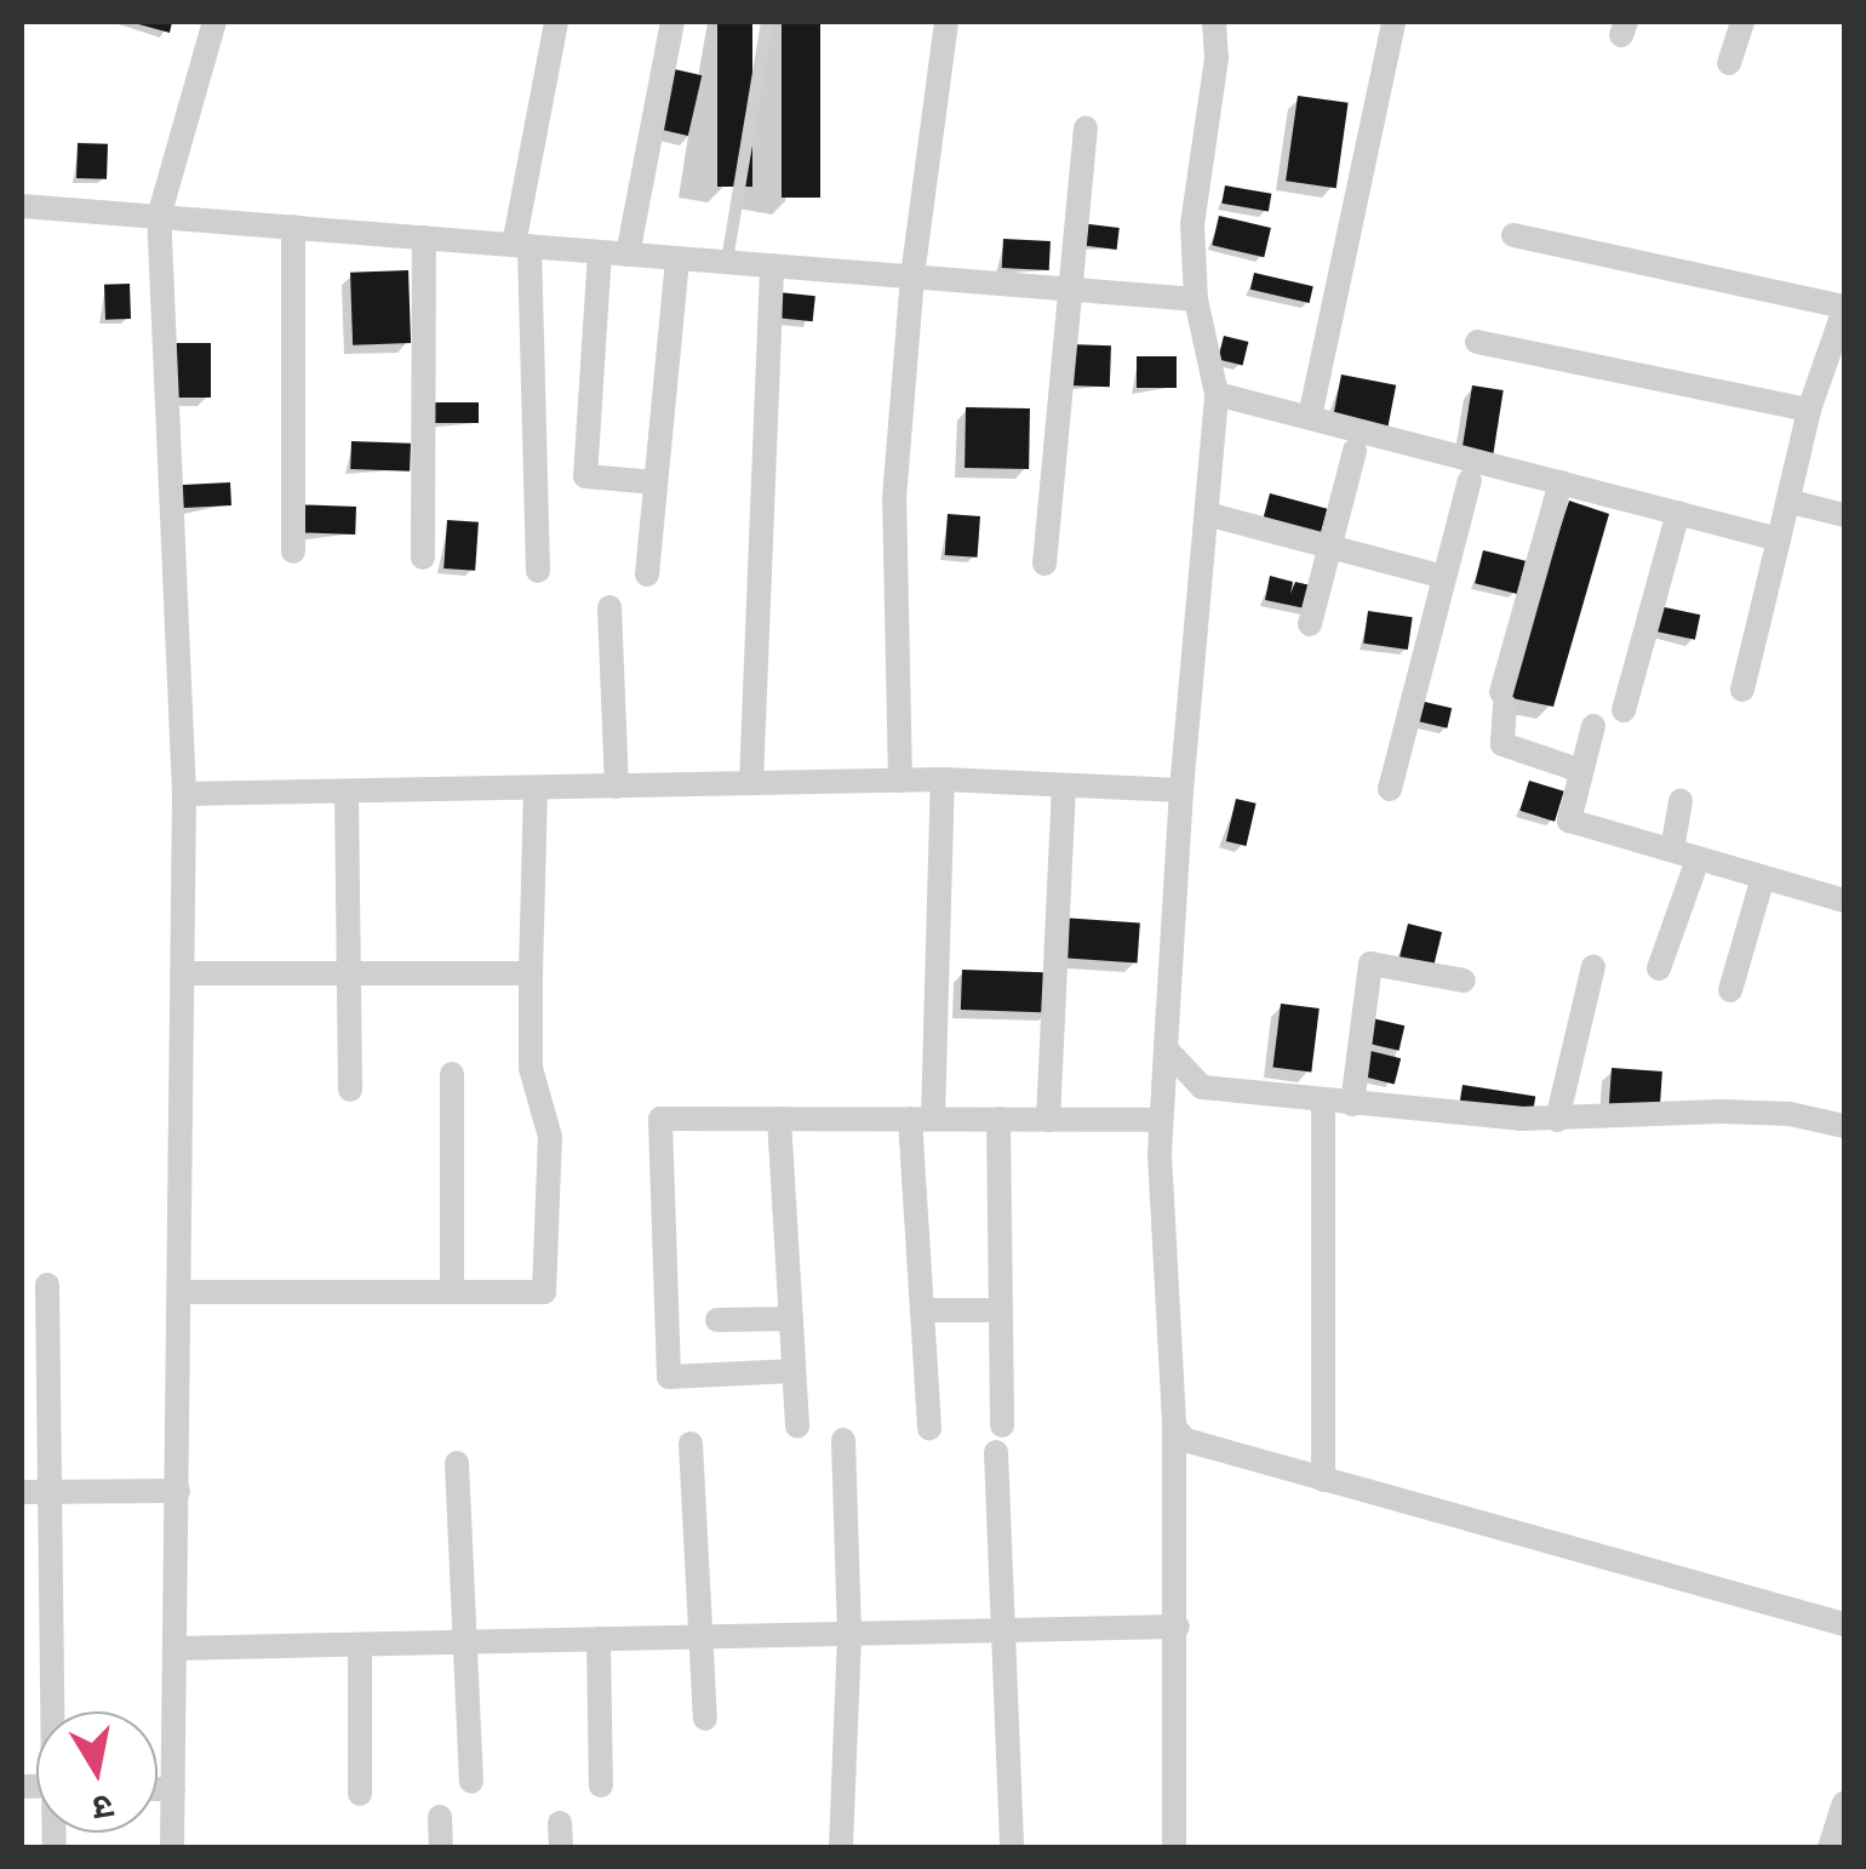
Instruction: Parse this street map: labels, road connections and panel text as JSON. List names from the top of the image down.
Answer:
{
  "north": "bottom"
}
